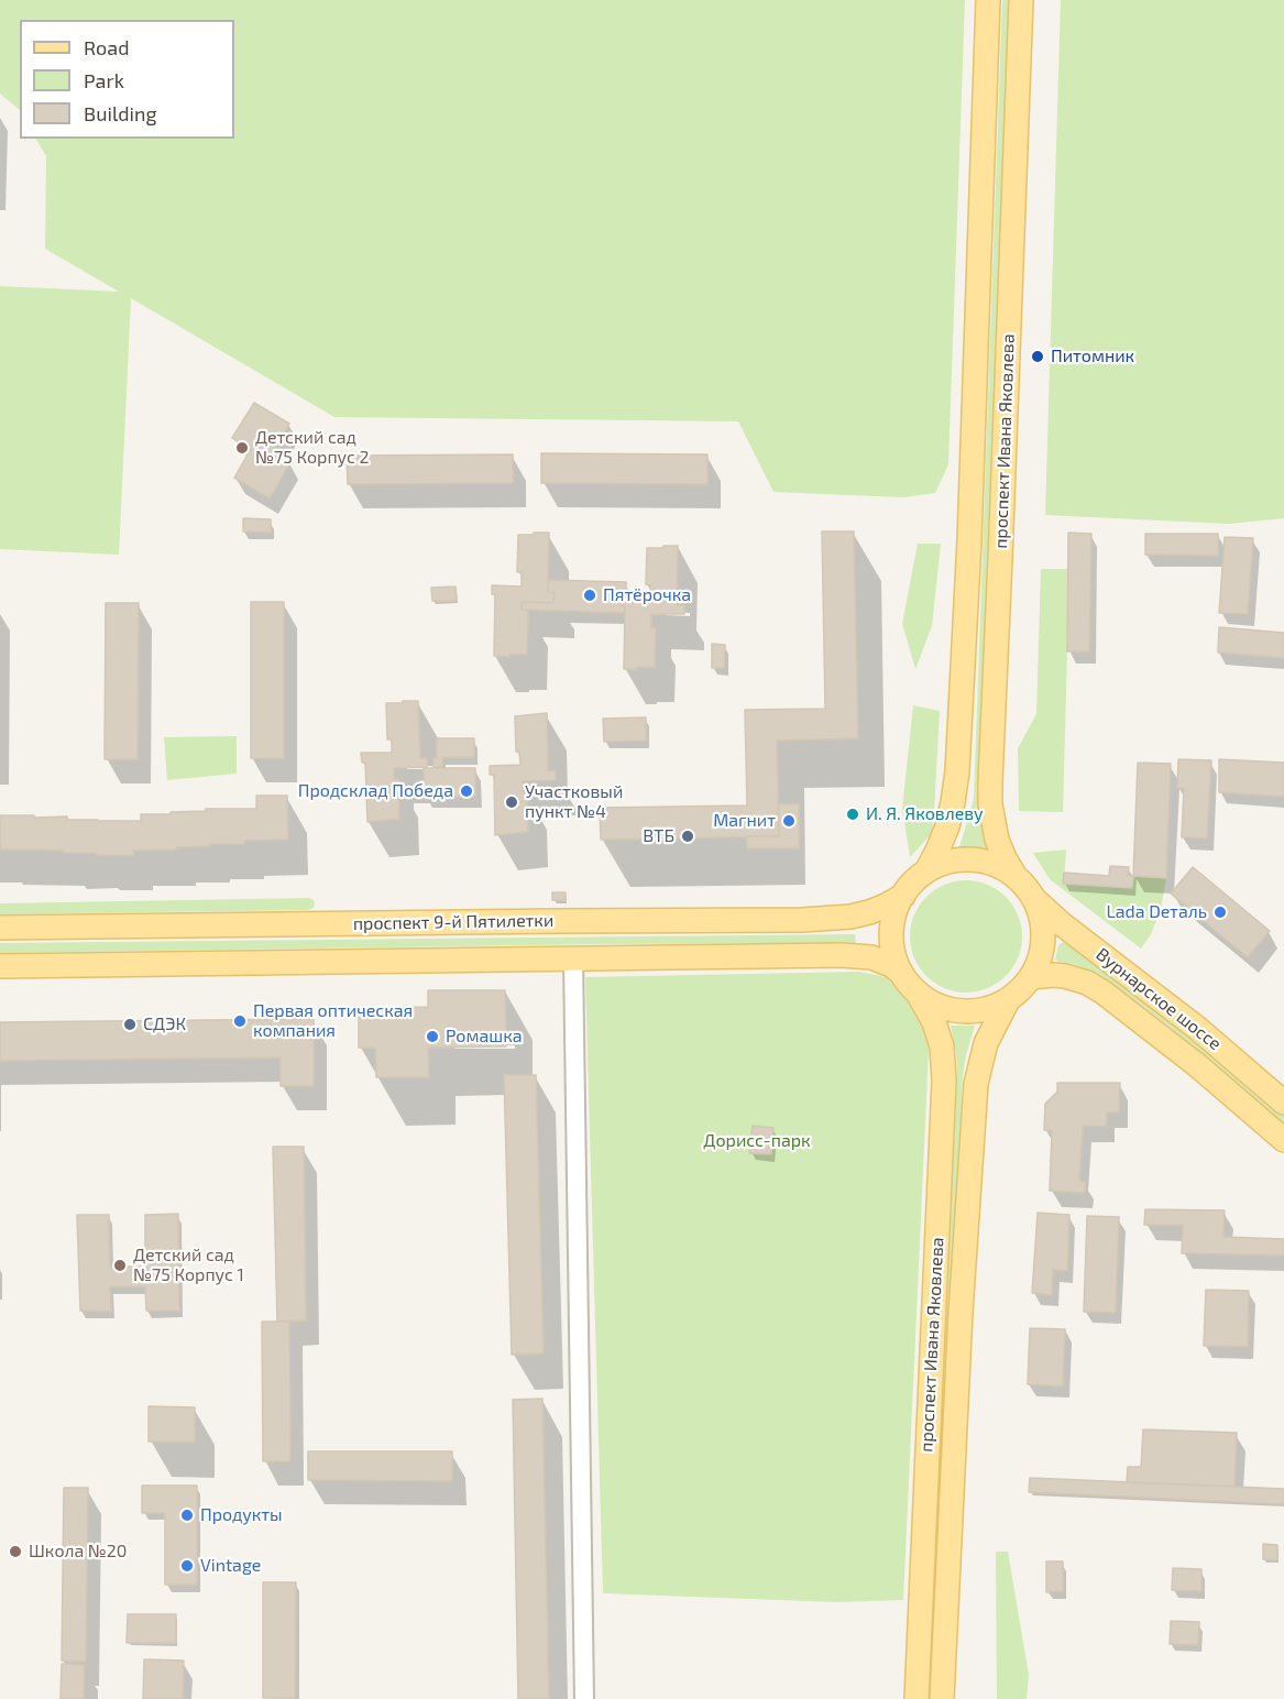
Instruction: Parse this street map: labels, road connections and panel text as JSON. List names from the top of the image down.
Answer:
{
  "streets": {
    "main road": ["проспект Ивана Яковлева", "проспект 9-й Пятилетки", "Вурнарское шоссе"]
  },
  "crossings": [
    ["проспект Ивана Яковлева", "проспект 9-й Пятилетки"],
    ["проспект Ивана Яковлева", "Вурнарское шоссе"],
    ["проспект 9-й Пятилетки", "Вурнарское шоссе"]
  ],
  "parks": ["Дорисс-парк"],
  "places": [
    "Питомник",
    "Детский сад №75 Корпус 2",
    "Пятёрочка",
    "Продсклад Победа",
    "Участковый пункт №4",
    "И. Я. Яковлеву",
    "Магнит",
    "ВТБ",
    "Lada Dеталь",
    "Первая оптическая компания",
    "СДЭК",
    "Ромашка",
    "Детский сад №75 Корпус 1",
    "Продукты",
    "Школа №20",
    "Vintage"
  ],
  "legend": ["Road", "Park", "Building"]
}
